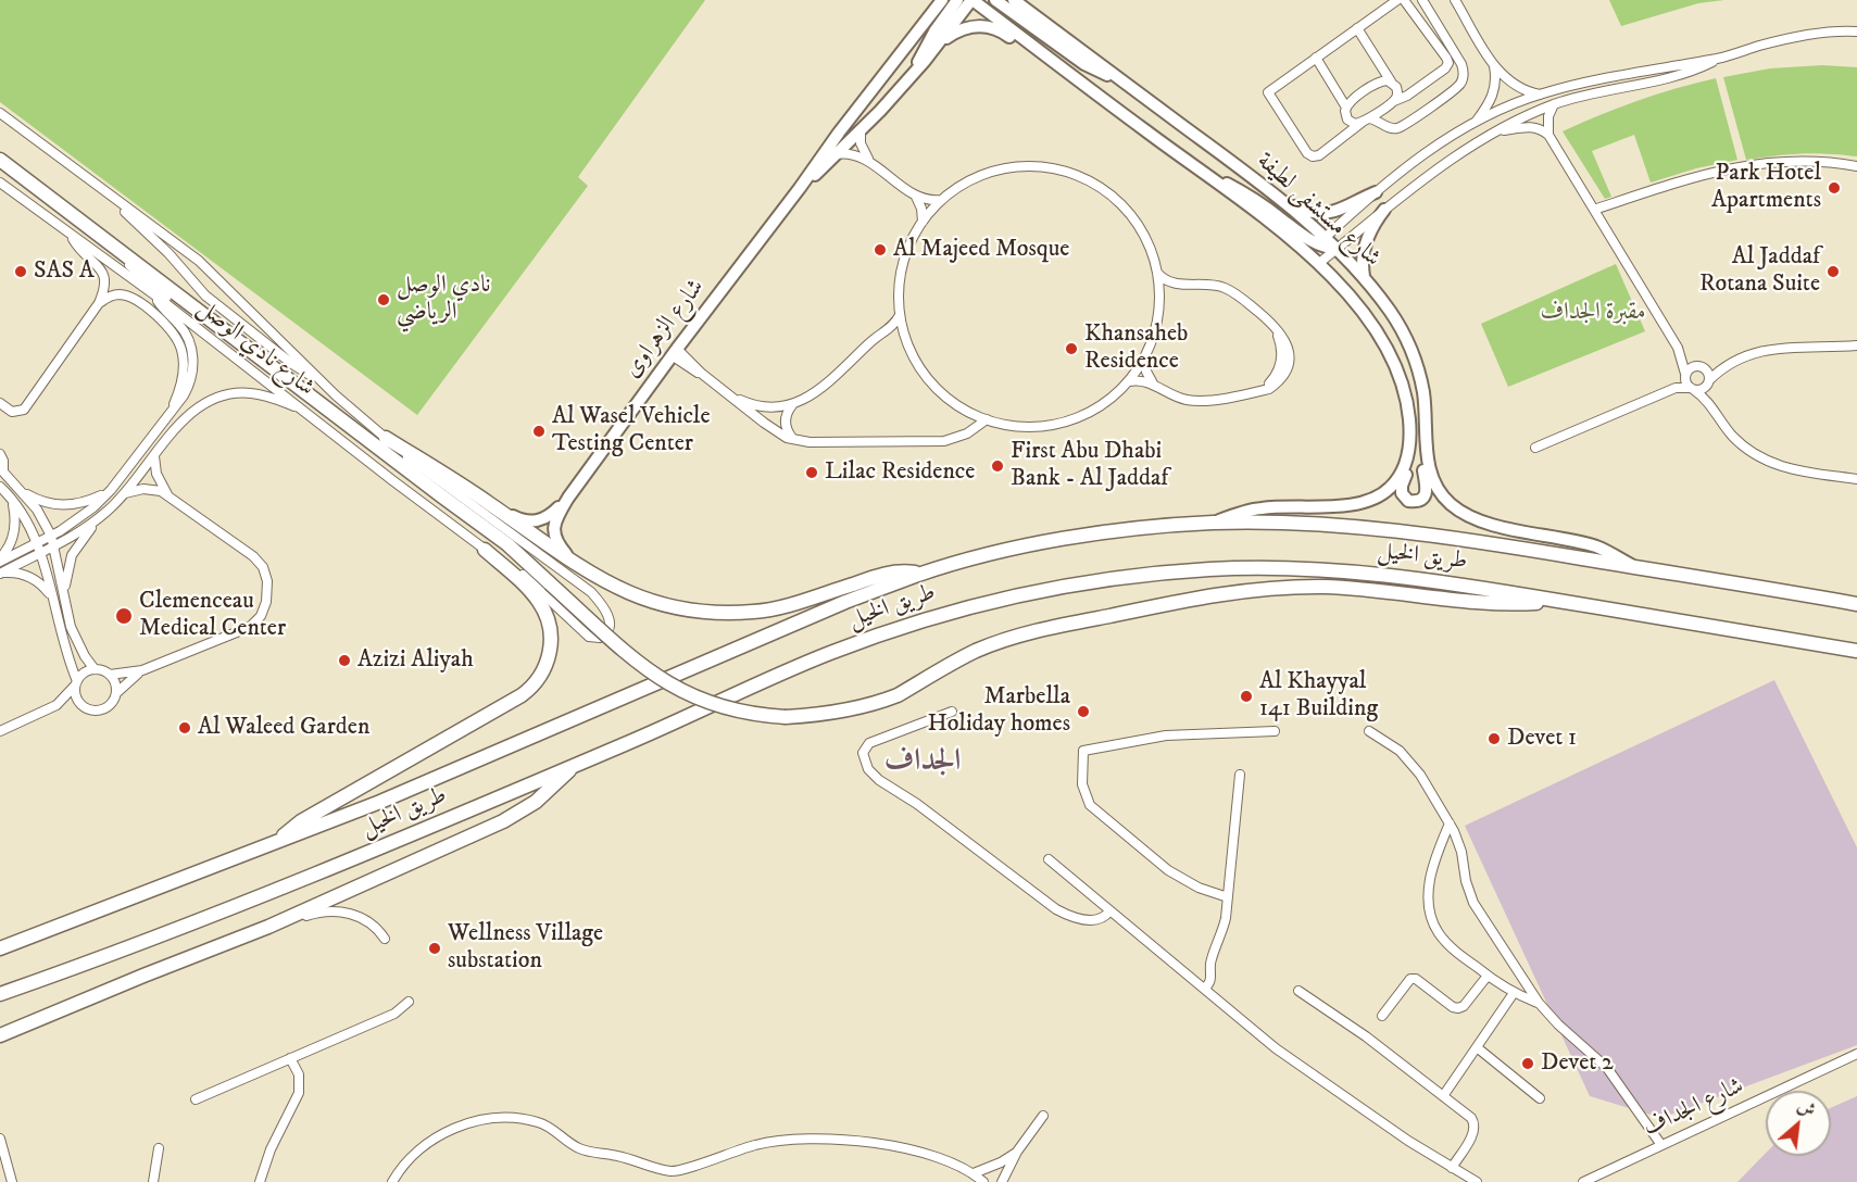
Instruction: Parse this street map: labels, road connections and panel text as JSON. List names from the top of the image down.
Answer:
{
  "streets": {
    "highway": ["طريق الخيل"],
    "main road": ["شارع مستشفى لطيفة", "شارع الزهراوى"],
    "street": ["شارع نادي الوصل", "شارع الجداف"]
  },
  "crossings": [
    ["شارع مستشفى لطيفة", "شارع الزهراوى"],
    ["شارع مستشفى لطيفة", "طريق الخيل"]
  ],
  "districts": ["الجداف"],
  "parks": ["مقبرة الجداف"],
  "places": [
    "Park Hotel Apartments",
    "Al Majeed Mosque",
    "SAS A",
    "Al Jaddaf Rotana Suite",
    "نادي الوصل الرياضي",
    "Khansaheb Residence",
    "Al Wasel Vehicle Testing Center",
    "First Abu Dhabi Bank - Al Jaddaf",
    "Lilac Residence",
    "Clemenceau Medical Center",
    "Azizi Aliyah",
    "Al Khayyal 141 Building",
    "Marbella Holiday homes",
    "Al Waleed Garden",
    "Devet 1",
    "Wellness Village substation",
    "Devet 2"
  ],
  "north": "top right"
}
